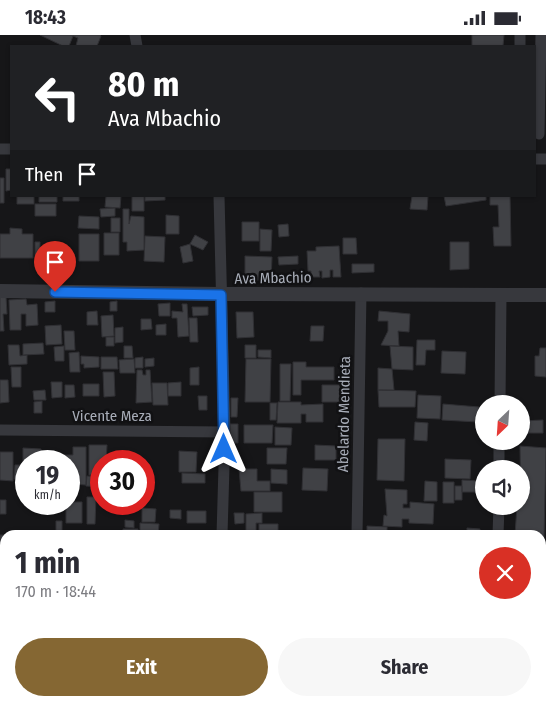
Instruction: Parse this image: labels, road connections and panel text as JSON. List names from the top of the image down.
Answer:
{
  "streets": {
    "street": ["Ava Mbachio", "Abelardo Mendieta", "Vicente Meza"]
  },
  "crossings": [
    ["Ava Mbachio", "Abelardo Mendieta"]
  ],
  "north": "bottom left",
  "page": {
    "status": "18:43",
    "turn": ["80 m", "Ava Mbachio"],
    "then": "Then",
    "speed": "19 km/h",
    "limit": "30",
    "heading": ["1 min", "170 m · 18:44"],
    "buttons": ["Exit", "Share"]
  }
}
